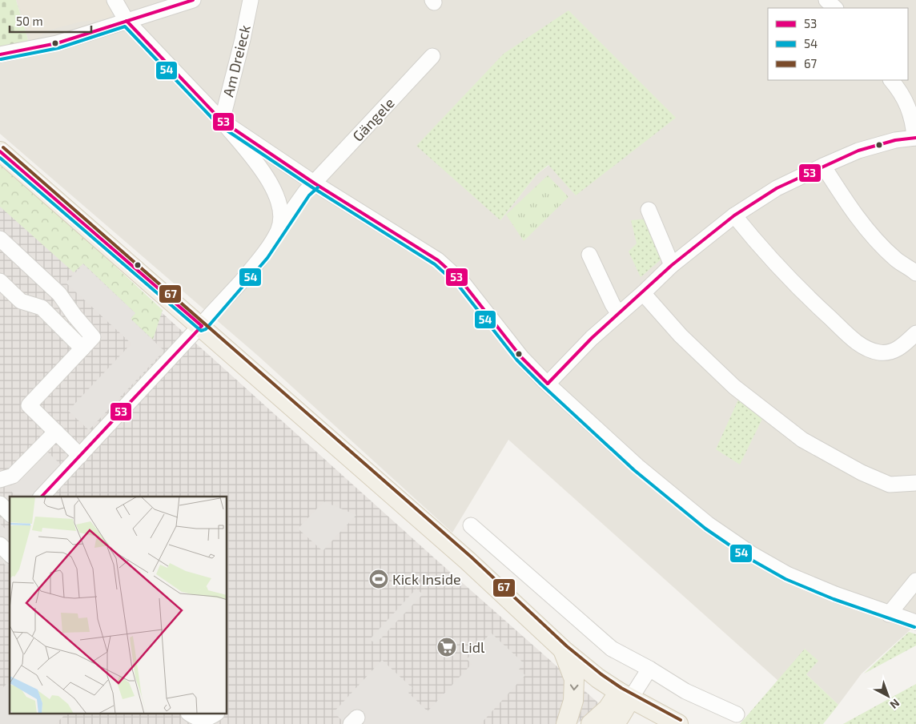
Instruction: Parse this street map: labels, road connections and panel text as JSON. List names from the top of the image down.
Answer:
{
  "streets": {
    "street": ["Am Dreieck", "Gängele"]
  },
  "places": {
    "sports": ["Kick Inside"],
    "supermarket": ["Lidl"]
  },
  "lines": ["transit line 53", "transit line 54", "transit line 67"],
  "legend": ["53", "54", "67"],
  "scale_bar": "50 m",
  "north": "bottom right"
}
